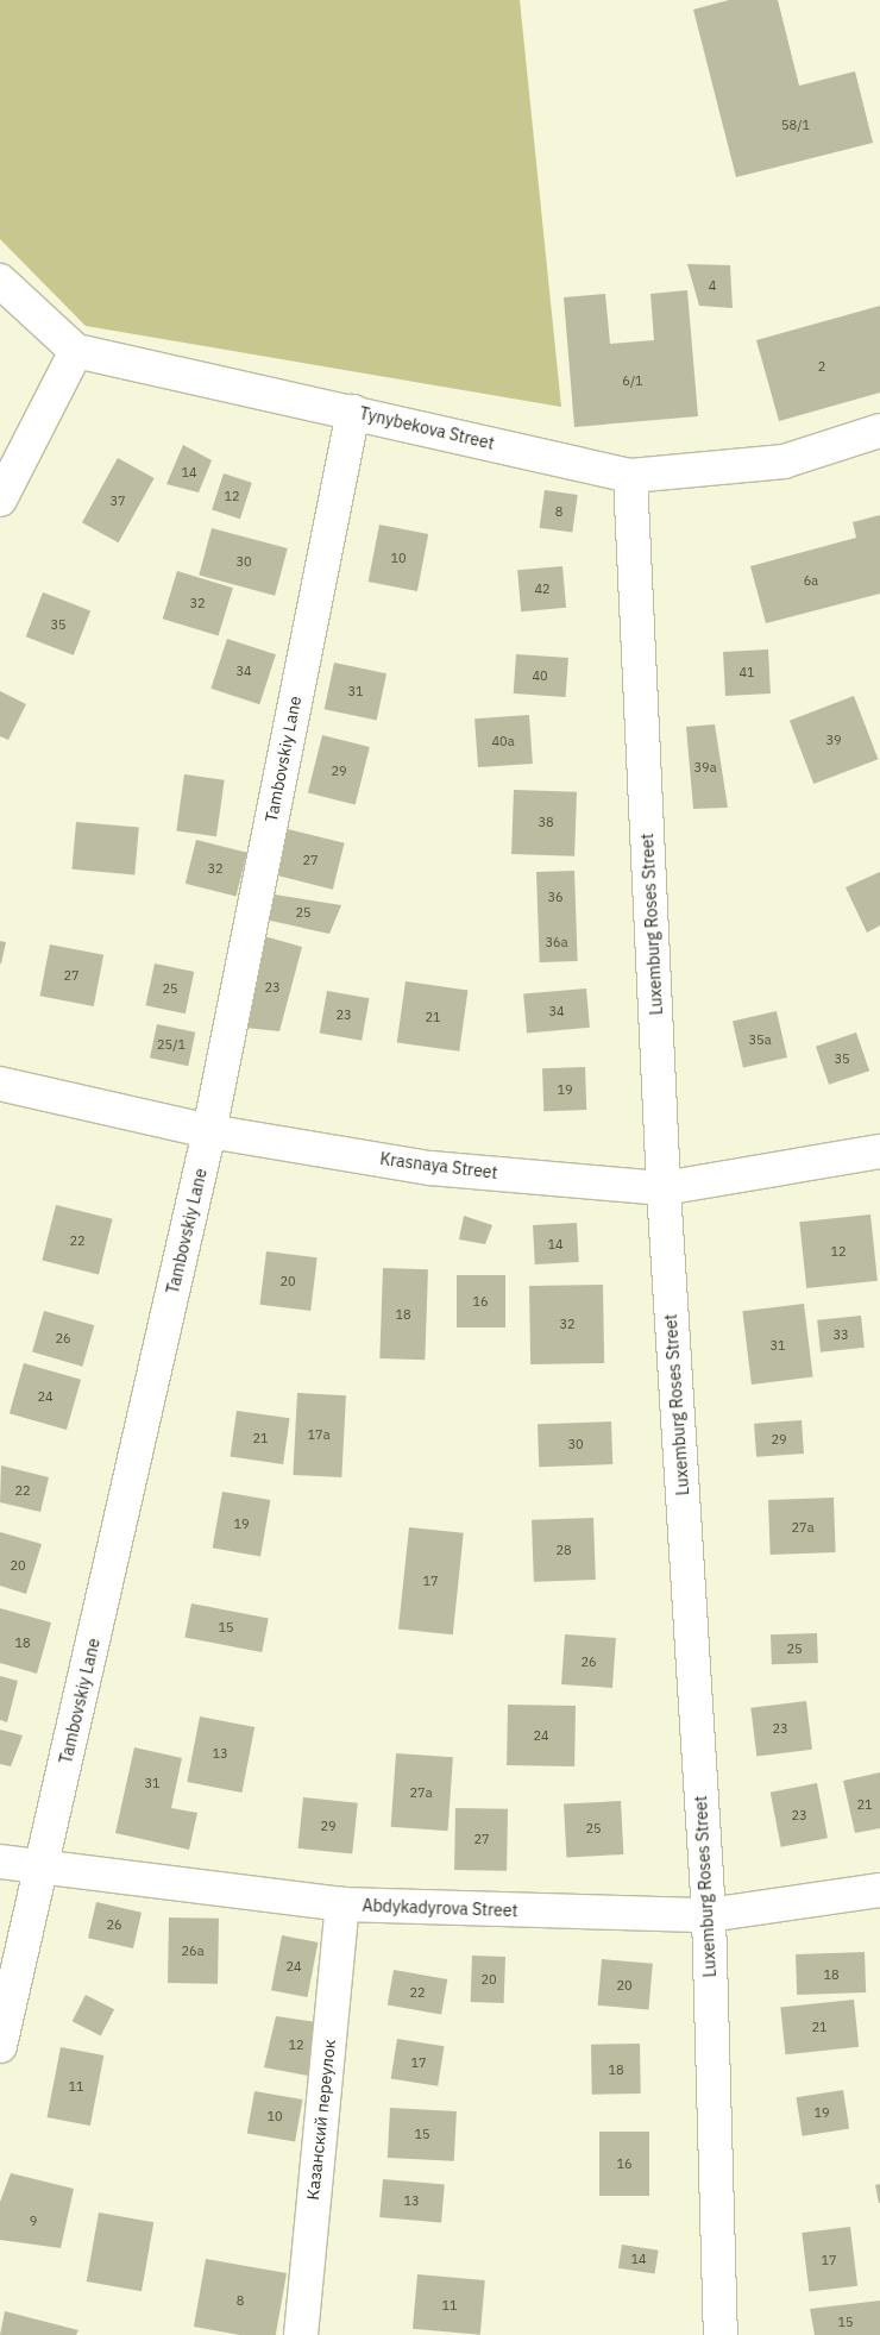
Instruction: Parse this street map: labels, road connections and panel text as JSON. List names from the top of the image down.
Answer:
{
  "streets": {
    "street": [
      "Tynybekova Street",
      "Tambovskiy Lane",
      "Luxemburg Roses Street",
      "Krasnaya Street",
      "Abdykadyrova Street",
      "Казанский переулок"
    ]
  },
  "crossings": [
    ["Tynybekova Street", "Tambovskiy Lane"],
    ["Tynybekova Street", "Luxemburg Roses Street"],
    ["Tambovskiy Lane", "Krasnaya Street"],
    ["Tambovskiy Lane", "Abdykadyrova Street"],
    ["Luxemburg Roses Street", "Krasnaya Street"],
    ["Luxemburg Roses Street", "Abdykadyrova Street"],
    ["Abdykadyrova Street", "Казанский переулок"]
  ],
  "house_numbers": [
    "58/1",
    "4",
    "2",
    "6/1",
    "14",
    "12",
    "37",
    "8",
    "10",
    "30",
    "6a",
    "42",
    "32",
    "35",
    "34",
    "41",
    "40",
    "31",
    "39",
    "40а",
    "39a",
    "29",
    "38",
    "27",
    "32",
    "36",
    "25",
    "36а",
    "27",
    "23",
    "25",
    "34",
    "23",
    "21",
    "35a",
    "25/1",
    "35",
    "19",
    "22",
    "14",
    "12",
    "20",
    "16",
    "18",
    "32",
    "33",
    "26",
    "31",
    "24",
    "17a",
    "21",
    "29",
    "30",
    "22",
    "19",
    "27a",
    "28",
    "20",
    "17",
    "15",
    "18",
    "25",
    "26",
    "23",
    "24",
    "13",
    "31",
    "27a",
    "21",
    "23",
    "29",
    "25",
    "27",
    "26",
    "26a",
    "24",
    "18",
    "20",
    "20",
    "22",
    "21",
    "12",
    "17",
    "18",
    "11",
    "19",
    "10",
    "15",
    "16",
    "13",
    "9",
    "14",
    "17",
    "8",
    "11",
    "15"
  ]
}
